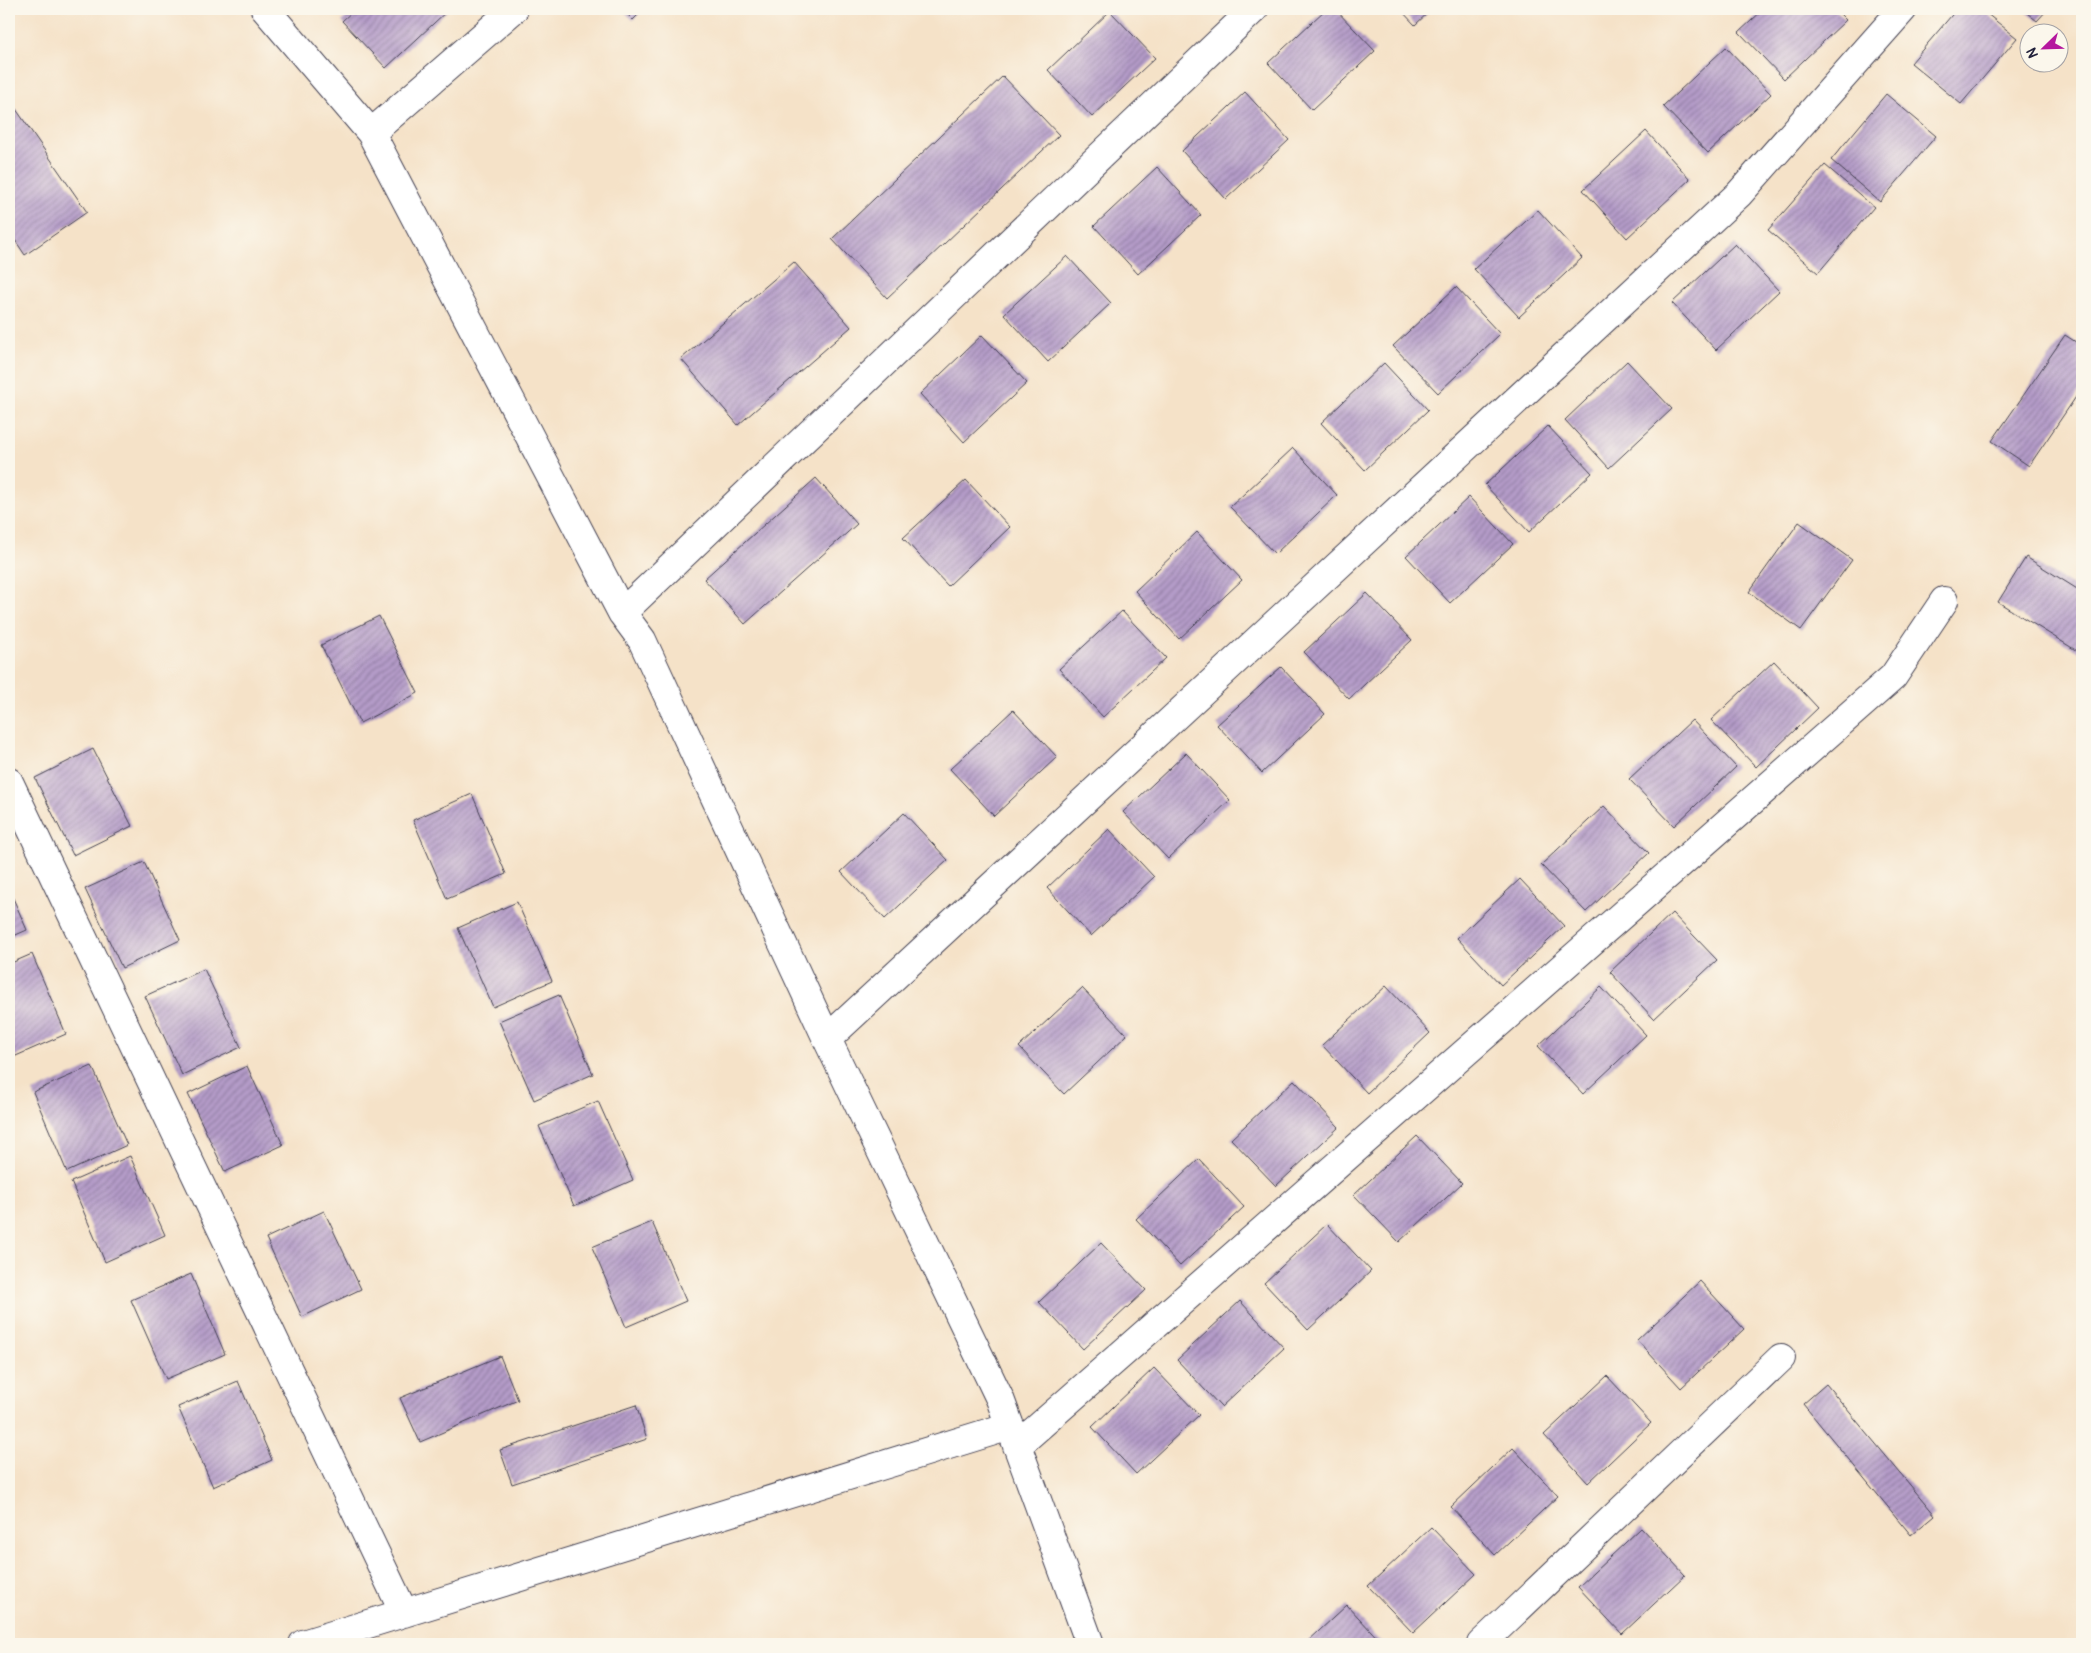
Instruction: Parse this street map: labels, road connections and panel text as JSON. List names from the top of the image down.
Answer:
{
  "north": "bottom left"
}
